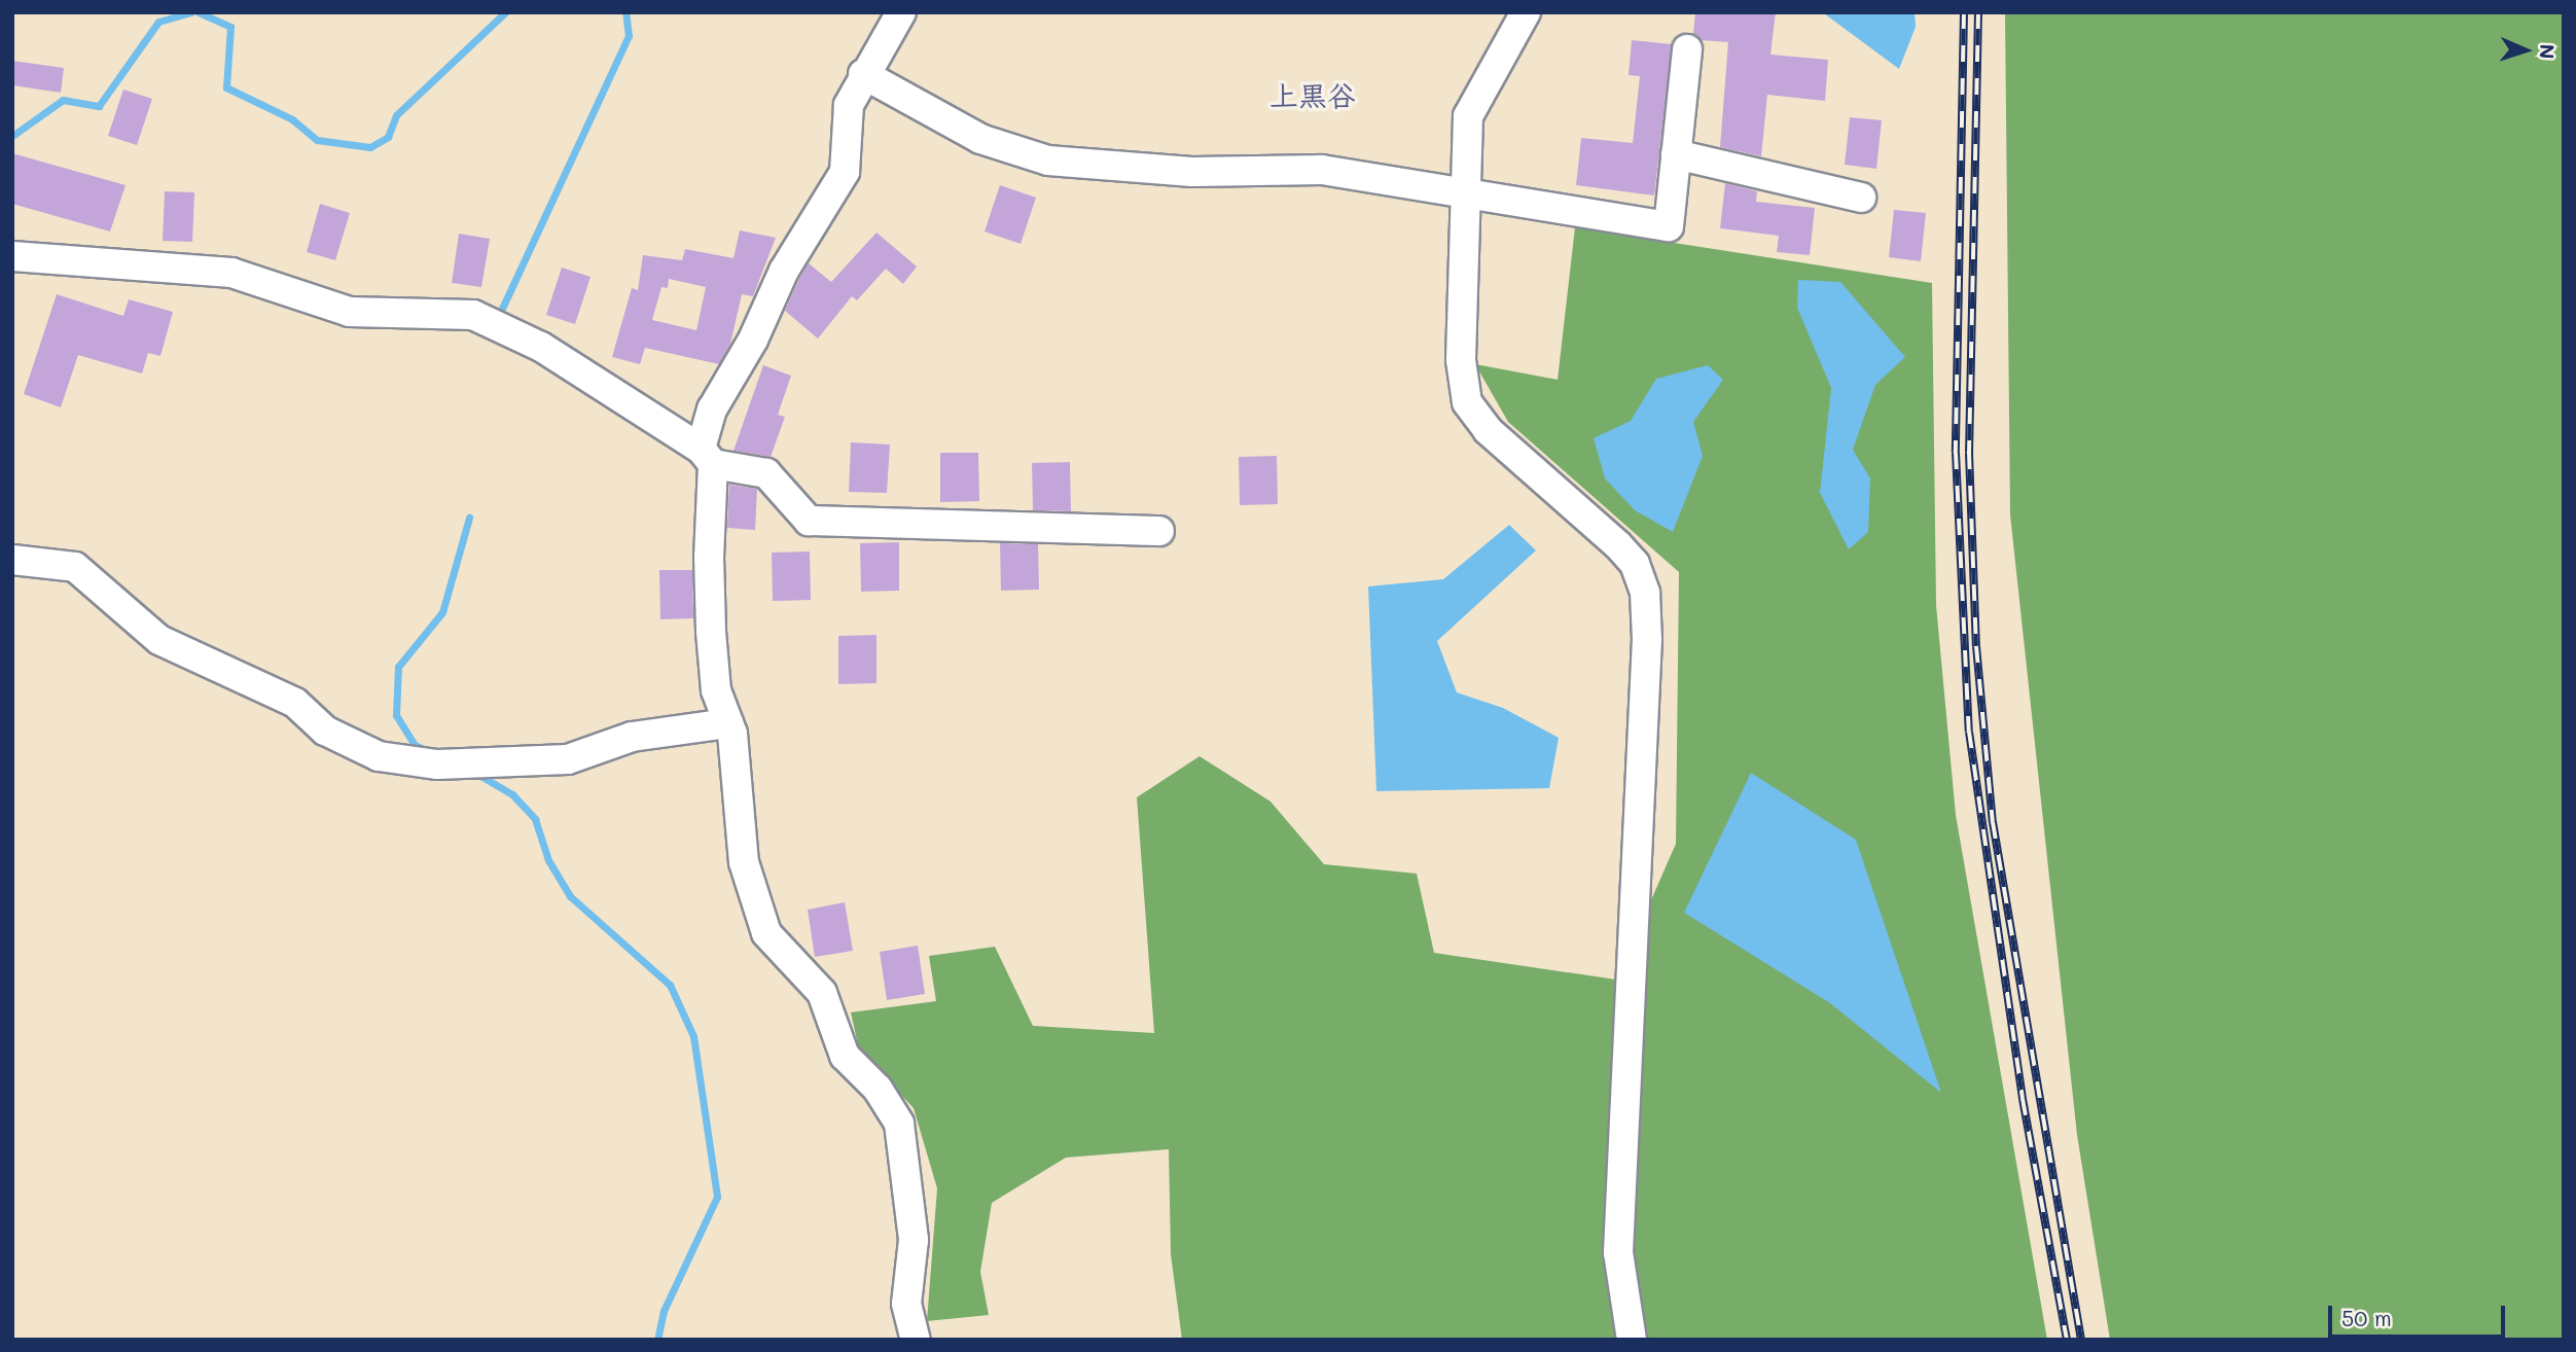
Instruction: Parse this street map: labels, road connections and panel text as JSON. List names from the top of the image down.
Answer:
{
  "districts": ["上黒谷"],
  "scale_bar": "50 m",
  "north": "right"
}
